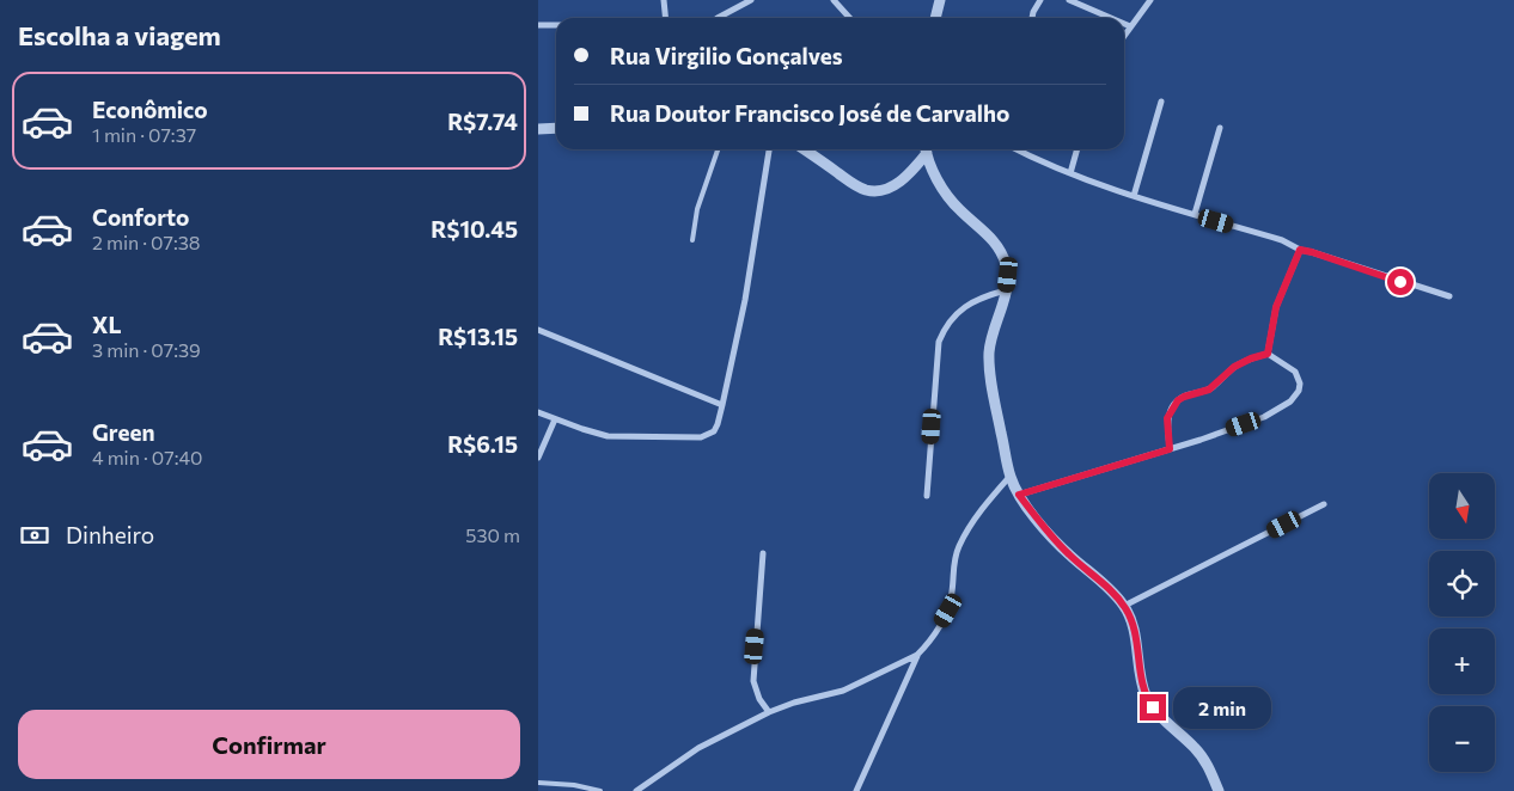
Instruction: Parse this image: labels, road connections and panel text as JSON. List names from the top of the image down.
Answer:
{
  "north": "bottom",
  "page": {
    "heading": "Escolha a viagem",
    "banner": ["Rua Virgilio Gonçalves", "Rua Doutor Francisco José de Carvalho"],
    "list": [
      {
        "name": "Econômico",
        "note": "1 min · 07:37",
        "value": "R$7.74"
      },
      {
        "name": "Conforto",
        "note": "2 min · 07:38",
        "value": "R$10.45"
      },
      {
        "name": "XL",
        "note": "3 min · 07:39",
        "value": "R$13.15"
      },
      {
        "name": "Green",
        "note": "4 min · 07:40",
        "value": "R$6.15"
      }
    ],
    "map_buttons": ["+", "−"],
    "pay": ["Dinheiro", "530 m"],
    "bubble": "2 min",
    "buttons": "Confirmar"
  }
}
